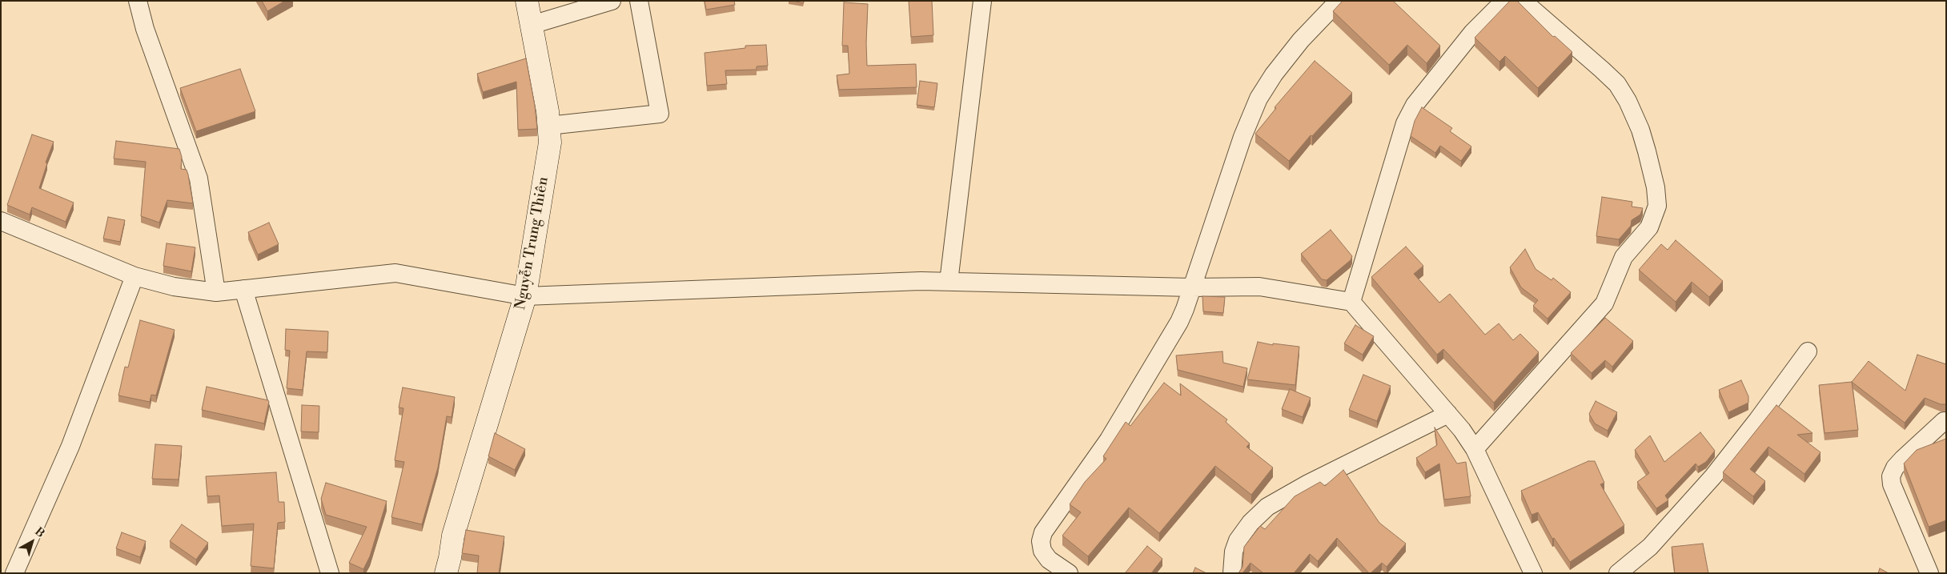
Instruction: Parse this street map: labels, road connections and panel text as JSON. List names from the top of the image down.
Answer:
{
  "streets": {
    "street": ["Nguyễn Trung Thiên"]
  },
  "north": "top right"
}
